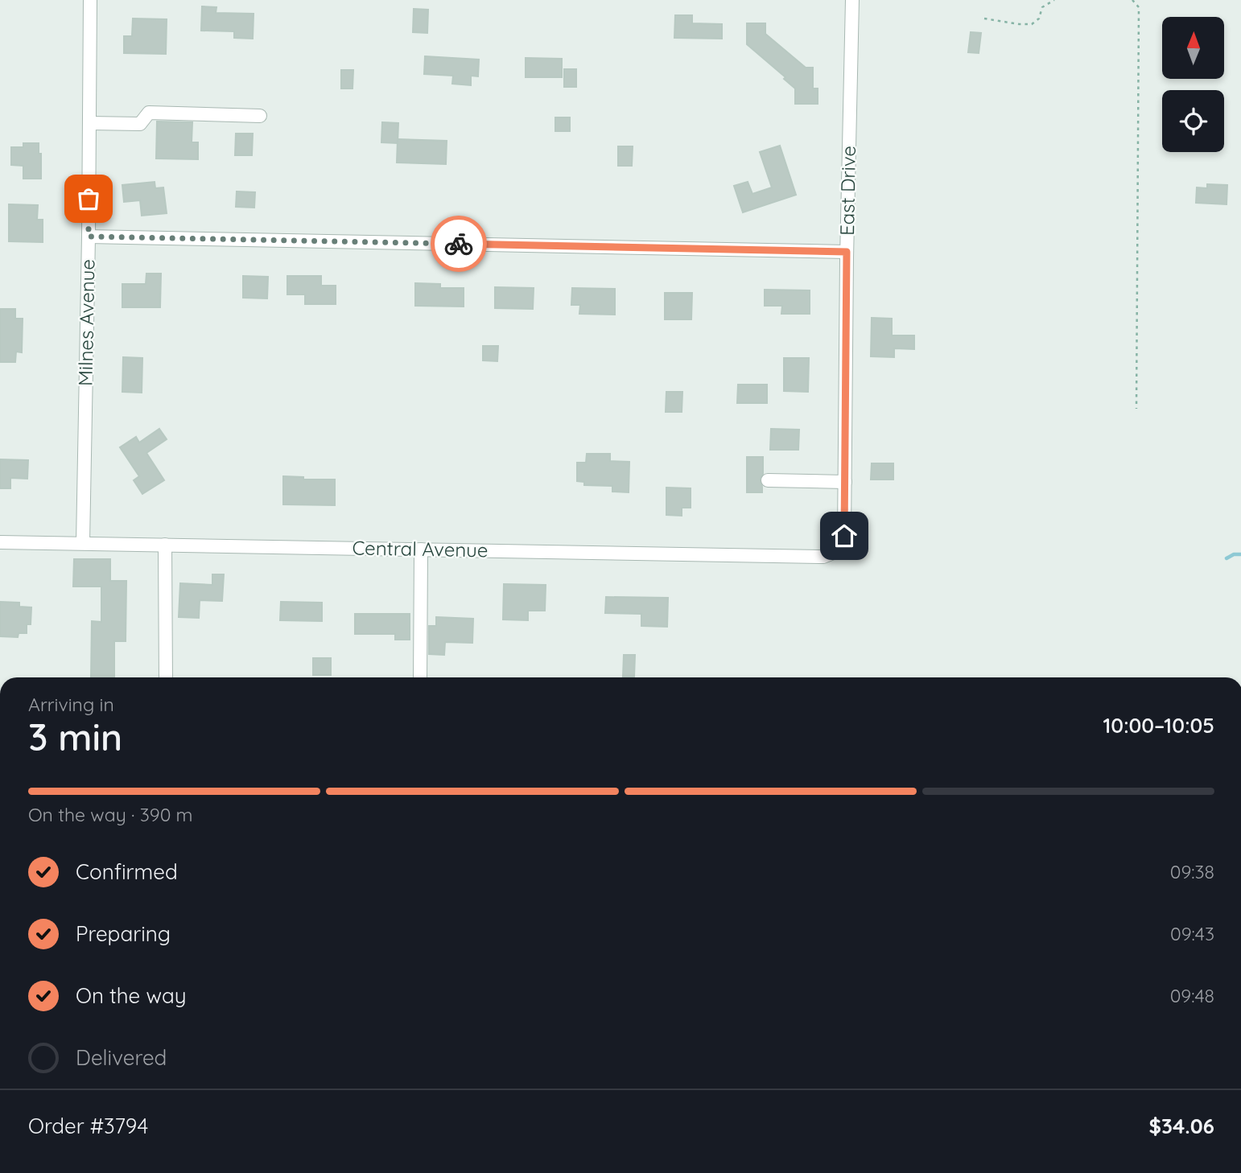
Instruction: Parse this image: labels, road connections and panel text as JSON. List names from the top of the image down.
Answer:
{
  "streets": {
    "street": ["East Drive", "Milnes Avenue", "Central Avenue"]
  },
  "crossings": [
    ["East Drive", "Central Avenue"],
    ["Milnes Avenue", "Central Avenue"]
  ],
  "north": "top",
  "page": {
    "heading": ["3 min", "Arriving in", "10:00–10:05"],
    "panel": ["Order #3794", "$34.06"],
    "bar": "On the way · 390 m",
    "list": [
      ["Confirmed", "09:38"],
      ["Preparing", "09:43"],
      ["On the way", "09:48"],
      "Delivered"
    ]
  }
}
